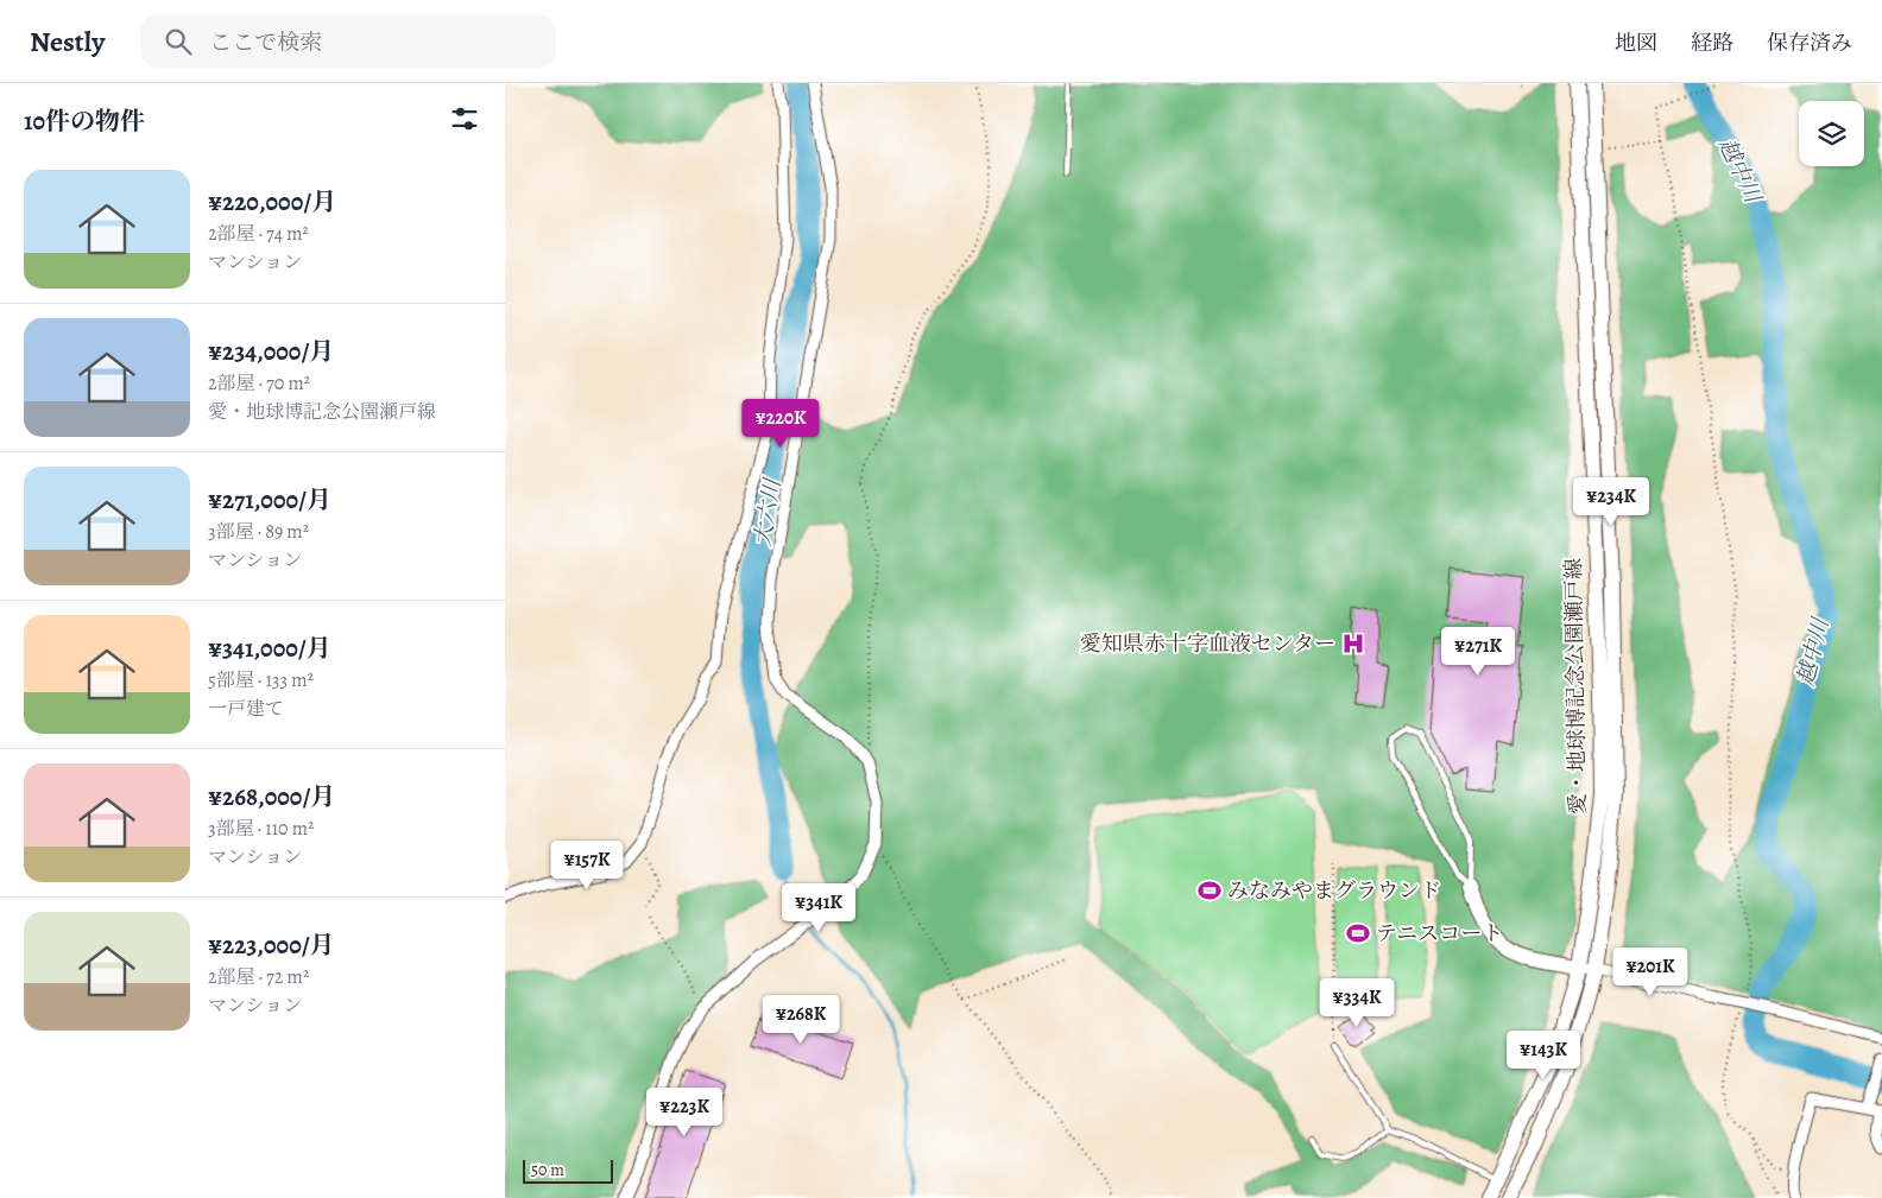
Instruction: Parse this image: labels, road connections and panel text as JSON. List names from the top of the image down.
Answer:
{
  "streets": {
    "main road": ["愛・地球博記念公園瀬戸線"]
  },
  "water": ["越中川", "大六川"],
  "places": {
    "hospital": ["愛知県赤十字血液センター"],
    "sports": ["みなみやまグラウンド", "テニスコート"]
  },
  "scale_bar": "50 m",
  "page": {
    "header": "Nestly",
    "search": "ここで検索",
    "nav": ["地図", "経路", "保存済み"],
    "heading": "10件の物件",
    "list": [
      {
        "name": "¥220,000/月",
        "note": "2部屋 · 74 m² · マンション"
      },
      {
        "name": "¥234,000/月",
        "note": "2部屋 · 70 m² · 愛・地球博記念公園瀬戸線"
      },
      {
        "name": "¥271,000/月",
        "note": "3部屋 · 89 m² · マンション"
      },
      {
        "name": "¥341,000/月",
        "note": "5部屋 · 133 m² · 一戸建て"
      },
      {
        "name": "¥268,000/月",
        "note": "3部屋 · 110 m² · マンション"
      },
      {
        "name": "¥223,000/月",
        "note": "2部屋 · 72 m² · マンション"
      }
    ],
    "price": [
      "¥220K",
      "¥234K",
      "¥271K",
      "¥157K",
      "¥341K",
      "¥201K",
      "¥334K",
      "¥268K",
      "¥143K",
      "¥223K"
    ],
    "scale": "50 m"
  }
}
